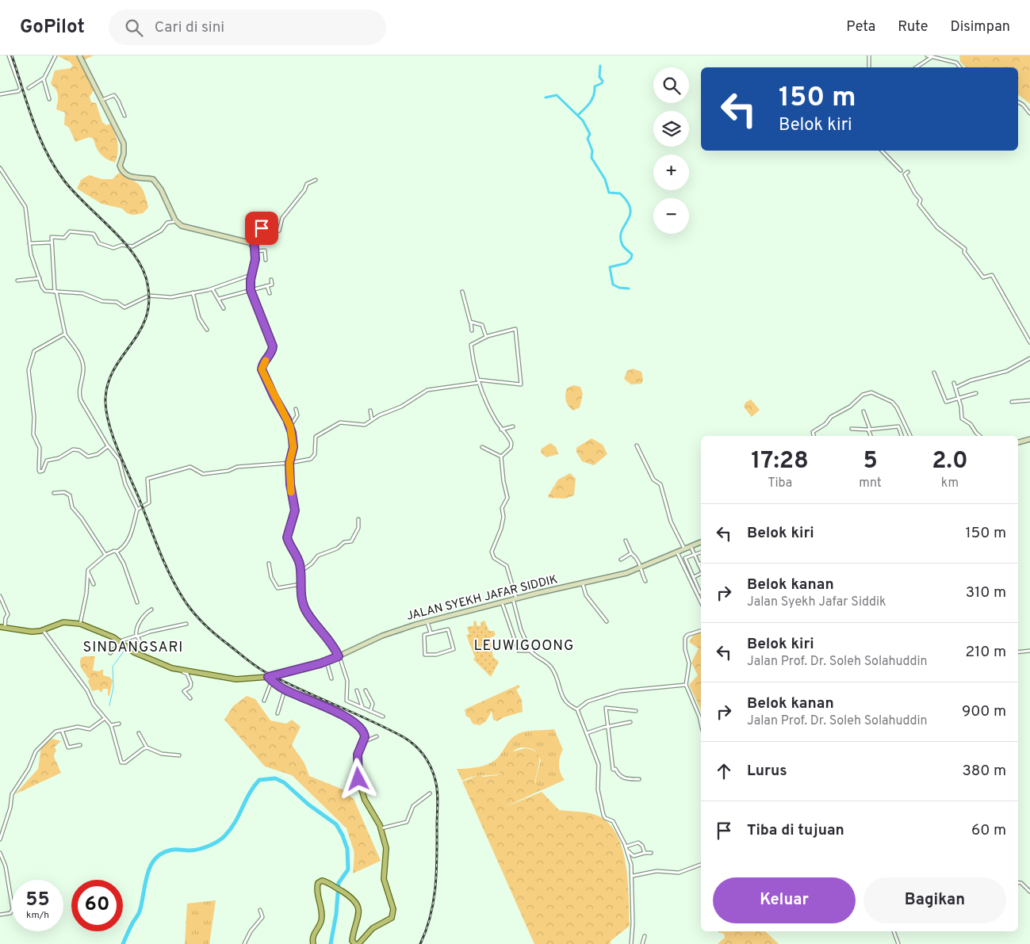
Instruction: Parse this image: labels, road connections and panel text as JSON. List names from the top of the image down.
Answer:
{
  "streets": {
    "street": ["JALAN SYEKH JAFAR SIDDIK"]
  },
  "districts": ["LEUWIGOONG", "SINDANGSARI"],
  "page": {
    "header": "GoPilot",
    "search": "Cari di sini",
    "nav": ["Peta", "Rute", "Disimpan"],
    "map_buttons": ["+", "−"],
    "turn": ["150 m", "Belok kiri"],
    "eta": [
      "17:28",
      "Tiba",
      "5",
      "mnt",
      "2.0",
      "km"
    ],
    "list": [
      {
        "name": "Belok kiri",
        "value": "150 m"
      },
      {
        "name": "Belok kanan",
        "note": "Jalan Syekh Jafar Siddik",
        "value": "310 m"
      },
      {
        "name": "Belok kiri",
        "note": "Jalan Prof. Dr. Soleh Solahuddin",
        "value": "210 m"
      },
      {
        "name": "Belok kanan",
        "note": "Jalan Prof. Dr. Soleh Solahuddin",
        "value": "900 m"
      },
      {
        "name": "Lurus",
        "value": "380 m"
      },
      {
        "name": "Tiba di tujuan",
        "value": "60 m"
      }
    ],
    "buttons": ["Keluar", "Bagikan"],
    "speed": "55 km/h",
    "limit": "60"
  }
}
